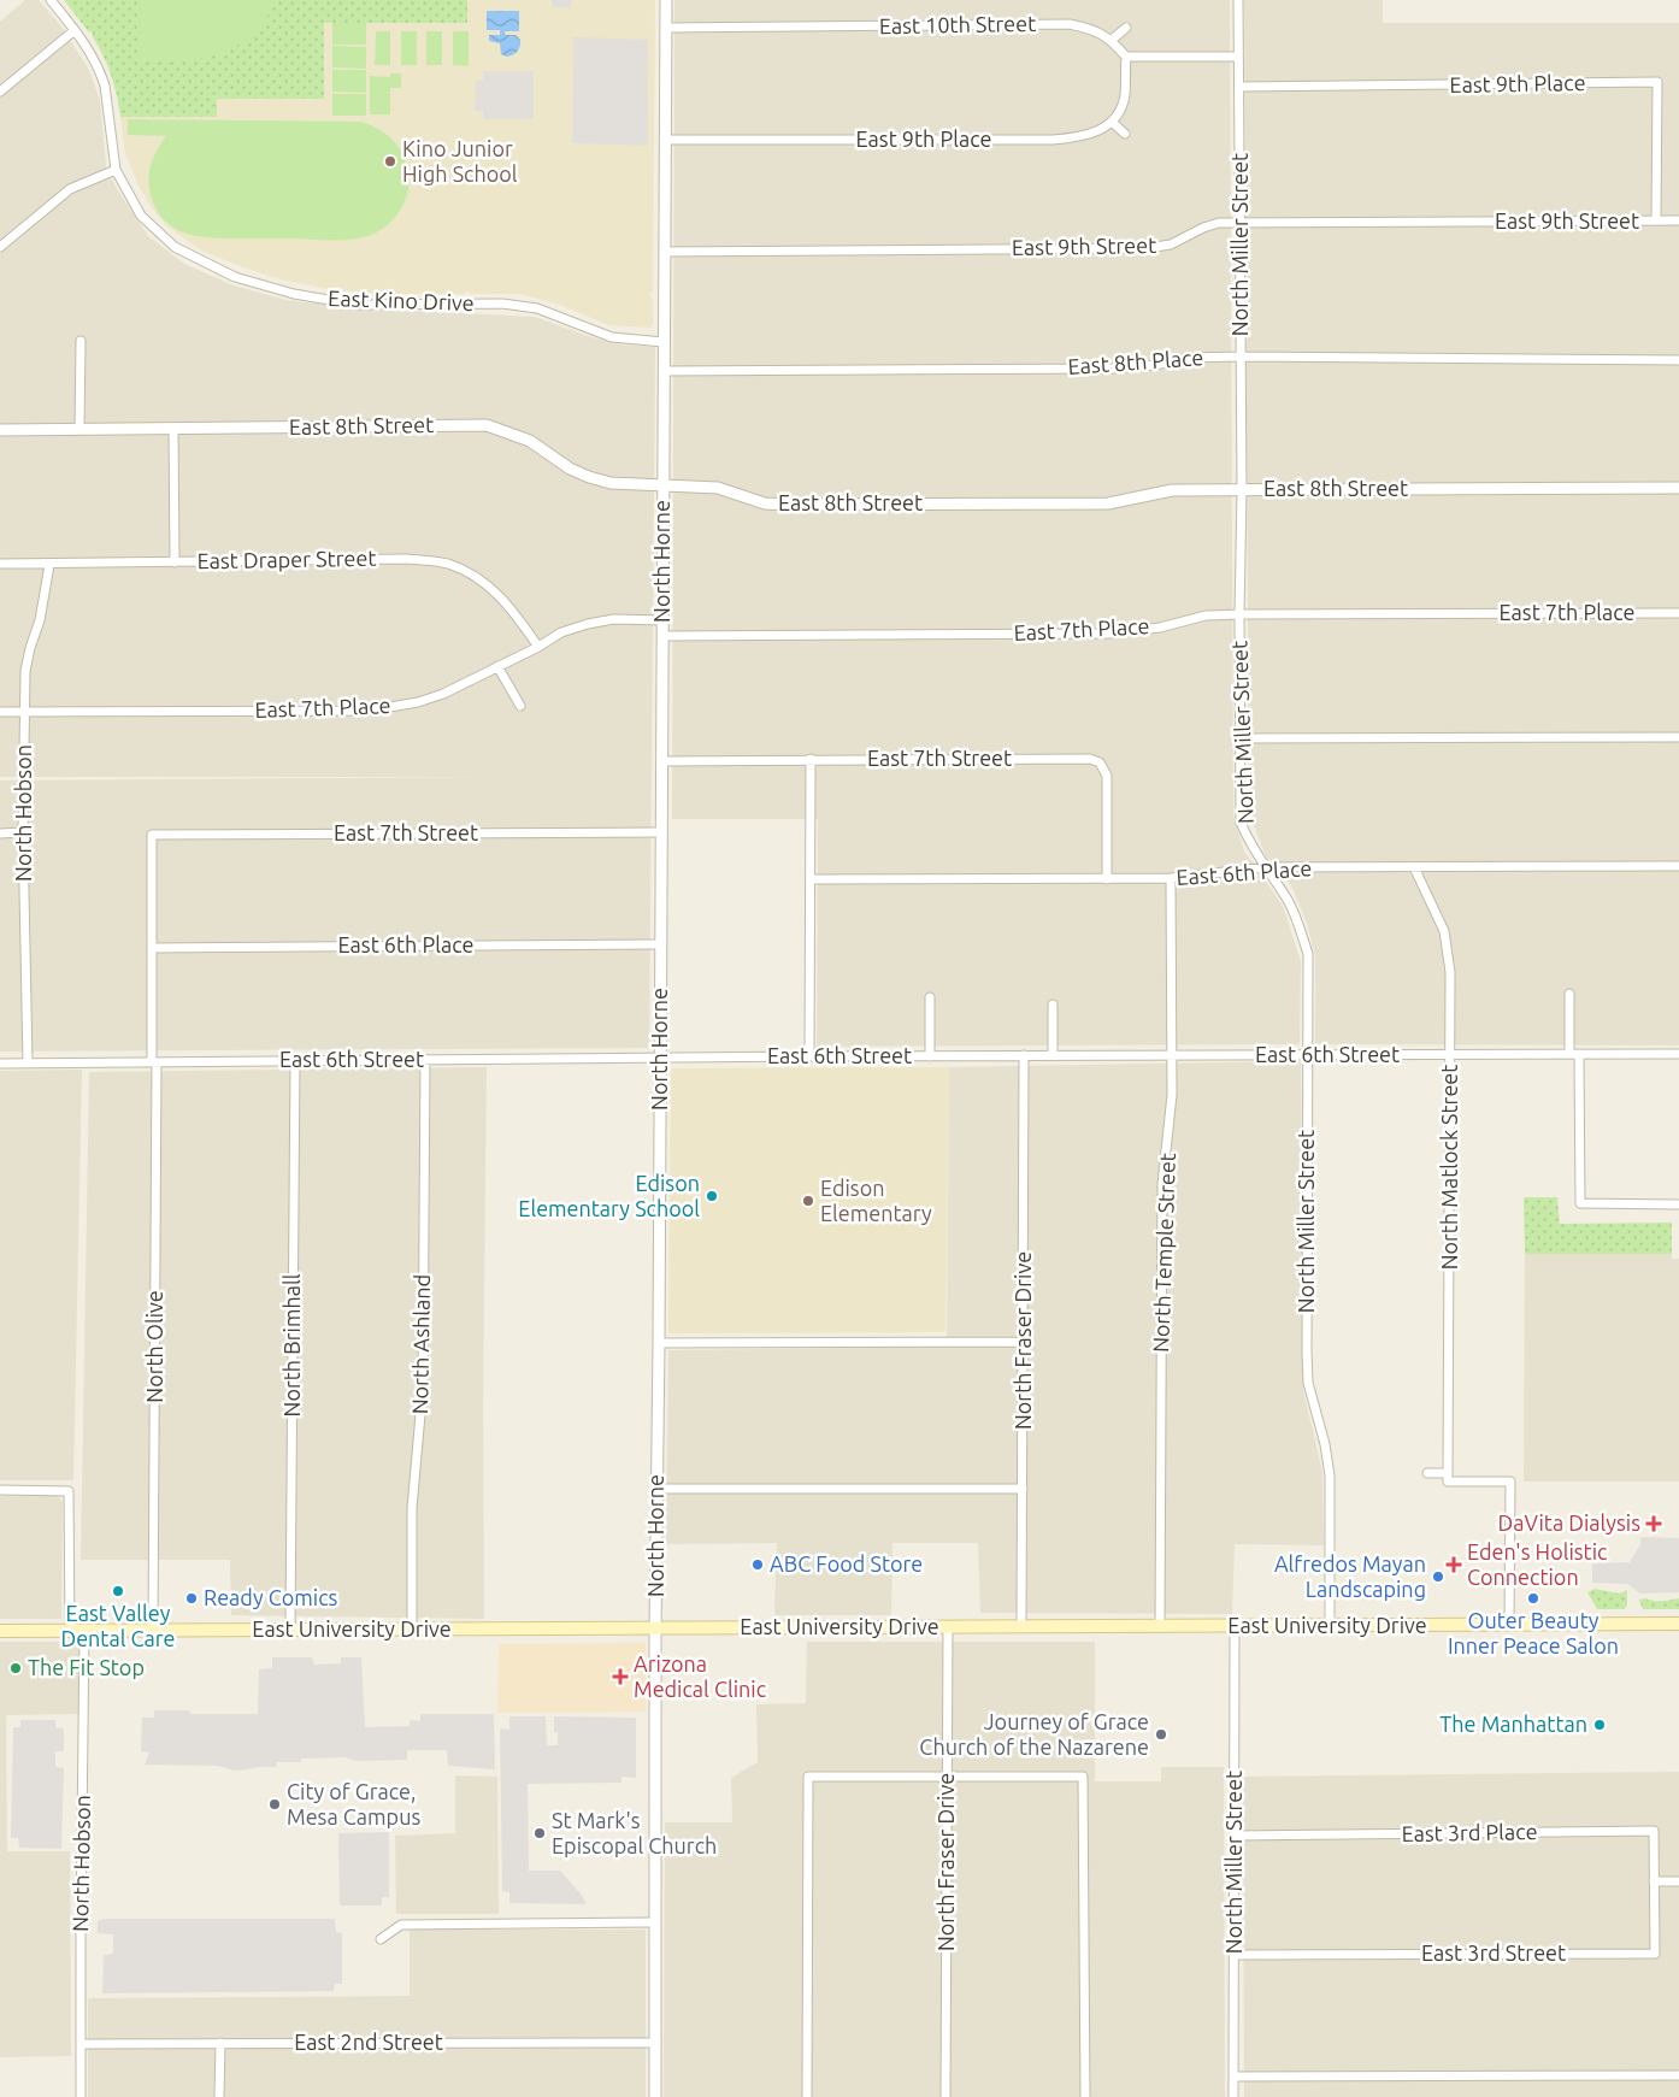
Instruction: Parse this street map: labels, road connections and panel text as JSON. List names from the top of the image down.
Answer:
{
  "streets": {
    "main road": ["East University Drive"],
    "street": [
      "East 10th Street",
      "East 9th Place",
      "East 9th Street",
      "North Miller Street",
      "East Kino Drive",
      "East 8th Place",
      "East 8th Street",
      "East Draper Street",
      "North Horne",
      "East 7th Place",
      "East 7th Street",
      "North Hobson",
      "East 6th Place",
      "East 6th Street",
      "North Matlock Street",
      "North Temple Street",
      "North Fraser Drive",
      "North Ashland",
      "North Brimhall",
      "North Olive",
      "East 3rd Place",
      "East 3rd Street",
      "East 2nd Street"
    ]
  },
  "crossings": [
    ["East 10th Street", "North Horne"],
    ["East 9th Place", "East 9th Street"],
    ["East 9th Place", "North Miller Street"],
    ["East 9th Place", "North Horne"],
    ["East 9th Street", "North Miller Street"],
    ["East 9th Street", "North Horne"],
    ["North Miller Street", "East 8th Place"],
    ["North Miller Street", "East 8th Street"],
    ["North Miller Street", "East 7th Place"],
    ["North Miller Street", "East 6th Place"],
    ["North Miller Street", "East 6th Street"],
    ["North Miller Street", "East University Drive"],
    ["North Miller Street", "East 3rd Place"],
    ["North Miller Street", "East 3rd Street"],
    ["East Kino Drive", "North Horne"],
    ["East 8th Place", "North Horne"],
    ["East 8th Street", "North Horne"],
    ["East Draper Street", "East 7th Place"],
    ["East Draper Street", "North Hobson"],
    ["North Horne", "East 7th Place"],
    ["North Horne", "East 7th Street"],
    ["North Horne", "East 6th Place"],
    ["North Horne", "East 6th Street"],
    ["North Horne", "East University Drive"],
    ["North Horne", "East 2nd Street"],
    ["East 7th Place", "North Hobson"],
    ["East 7th Street", "East 6th Place"],
    ["East 7th Street", "North Olive"],
    ["North Hobson", "East 6th Street"],
    ["North Hobson", "East University Drive"],
    ["North Hobson", "East 2nd Street"],
    ["East 6th Place", "North Matlock Street"],
    ["East 6th Place", "North Temple Street"],
    ["East 6th Place", "North Olive"],
    ["East 6th Street", "North Matlock Street"],
    ["East 6th Street", "North Temple Street"],
    ["East 6th Street", "North Fraser Drive"],
    ["East 6th Street", "North Ashland"],
    ["East 6th Street", "North Brimhall"],
    ["East 6th Street", "North Olive"],
    ["North Temple Street", "East University Drive"],
    ["North Fraser Drive", "East University Drive"],
    ["North Ashland", "East University Drive"],
    ["North Brimhall", "East University Drive"],
    ["North Olive", "East University Drive"],
    ["East 3rd Place", "East 3rd Street"]
  ],
  "places": {
    "other": [
      "Kino Junior High School",
      "Edison Elementary School",
      "Edison Elementary",
      "ABC Food Store",
      "Alfredos Mayan Landscaping",
      "East Valley Dental Care",
      "Ready Comics",
      "Outer Beauty Inner Peace Salon",
      "The Fit Stop",
      "The Manhattan",
      "Journey of Grace Church of the Nazarene",
      "City of Grace, Mesa Campus",
      "St Mark's Episcopal Church"
    ],
    "health": ["DaVita Dialysis", "Eden's Holistic Connection", "Arizona Medical Clinic"]
  }
}
